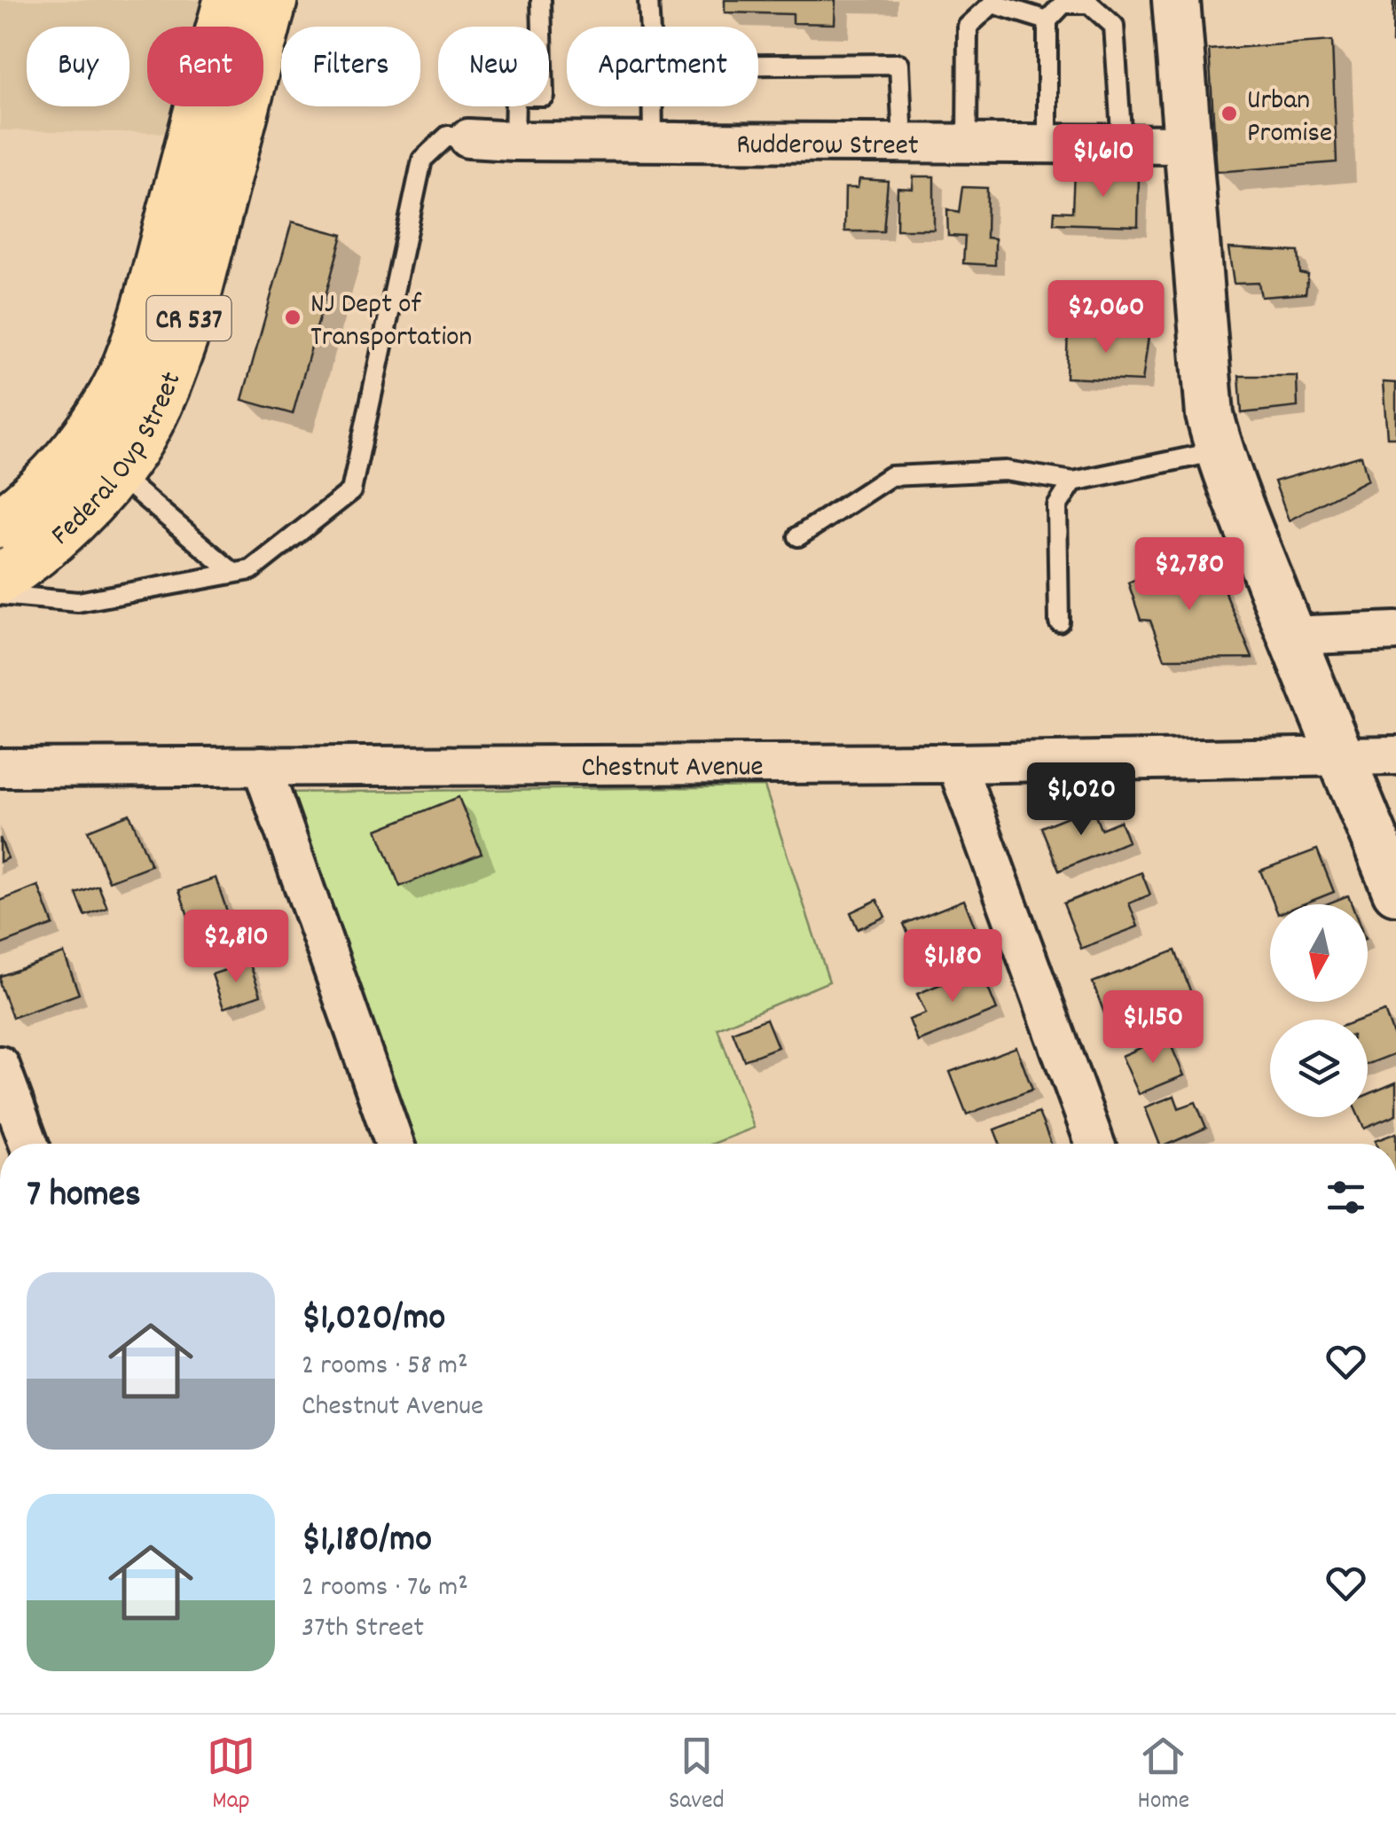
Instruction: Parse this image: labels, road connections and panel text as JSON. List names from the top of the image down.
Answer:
{
  "streets": {
    "main road": ["CR 537", "Federal Ovp Street"],
    "street": ["Rudderow Street", "Chestnut Avenue"]
  },
  "places": ["Urban Promise", "NJ Dept of Transportation"],
  "north": "bottom",
  "page": {
    "chip": [
      "Buy",
      "Rent",
      "Filters",
      "New",
      "Apartment"
    ],
    "price": [
      "$1,610",
      "$2,060",
      "$2,780",
      "$1,020",
      "$2,810",
      "$1,180",
      "$1,150"
    ],
    "heading": "7 homes",
    "list": [
      {
        "name": "$1,020/mo",
        "note": "2 rooms · 58 m² · Chestnut Avenue"
      },
      {
        "name": "$1,180/mo",
        "note": "2 rooms · 76 m² · 37th Street"
      }
    ],
    "tabs": ["Map", "Saved", "Home"]
  }
}
